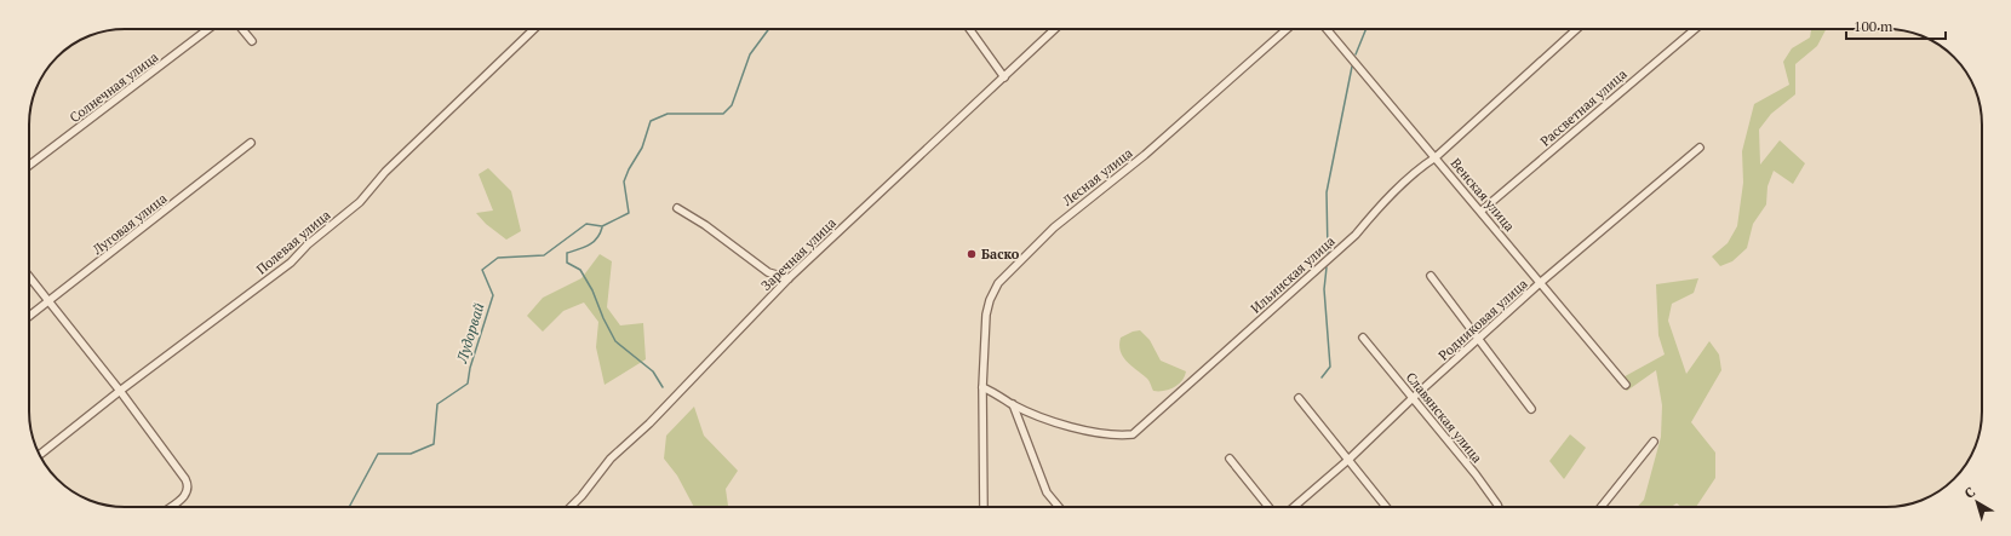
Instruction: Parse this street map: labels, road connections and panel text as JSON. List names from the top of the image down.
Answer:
{
  "streets": {
    "street": [
      "Солнечная улица",
      "Рассветная улица",
      "Лесная улица",
      "Венская улица",
      "Луговая улица",
      "Полевая улица",
      "Заречная улица",
      "Ильинская улица",
      "Родниковая улица",
      "Славянская улица"
    ]
  },
  "crossings": [
    ["Рассветная улица", "Венская улица"],
    ["Лесная улица", "Ильинская улица"],
    ["Венская улица", "Ильинская улица"],
    ["Венская улица", "Родниковая улица"],
    ["Родниковая улица", "Славянская улица"]
  ],
  "water": ["Лудорвай"],
  "places": ["Баско"],
  "scale_bar": "100 m",
  "north": "top left"
}
